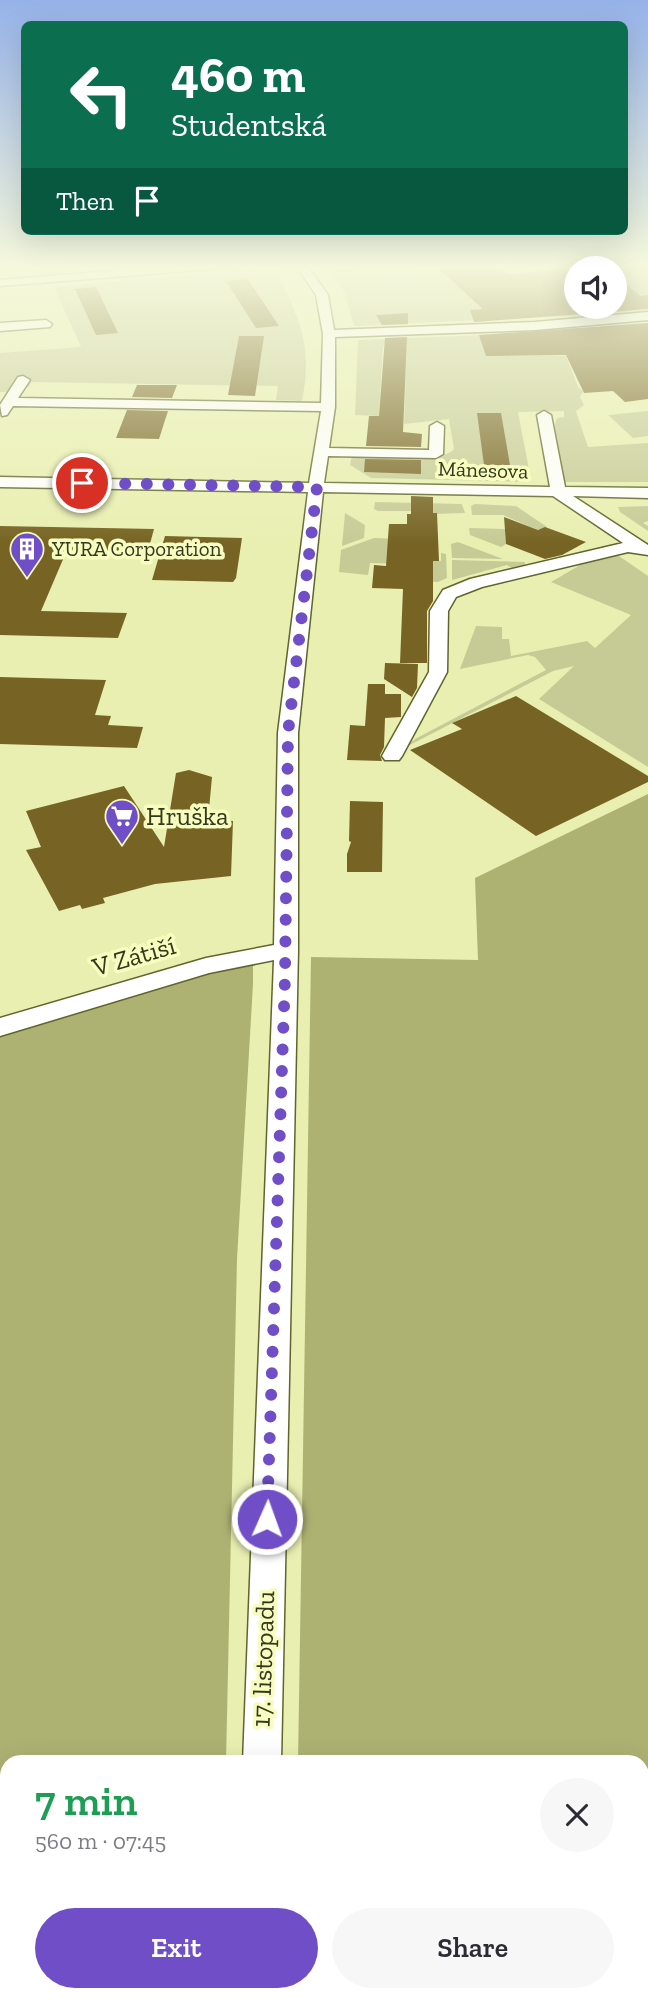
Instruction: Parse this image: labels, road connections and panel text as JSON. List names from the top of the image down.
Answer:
{
  "streets": {
    "street": ["Mánesova", "V Zátiší", "17. listopadu"]
  },
  "crossings": [
    ["Mánesova", "17. listopadu"],
    ["V Zátiší", "17. listopadu"]
  ],
  "places": {
    "building": ["YURA Corporation"],
    "supermarket": ["Hruška"]
  },
  "page": {
    "turn": ["460 m", "Studentská"],
    "then": "Then",
    "heading": ["7 min", "560 m · 07:45"],
    "buttons": ["Exit", "Share"]
  }
}
